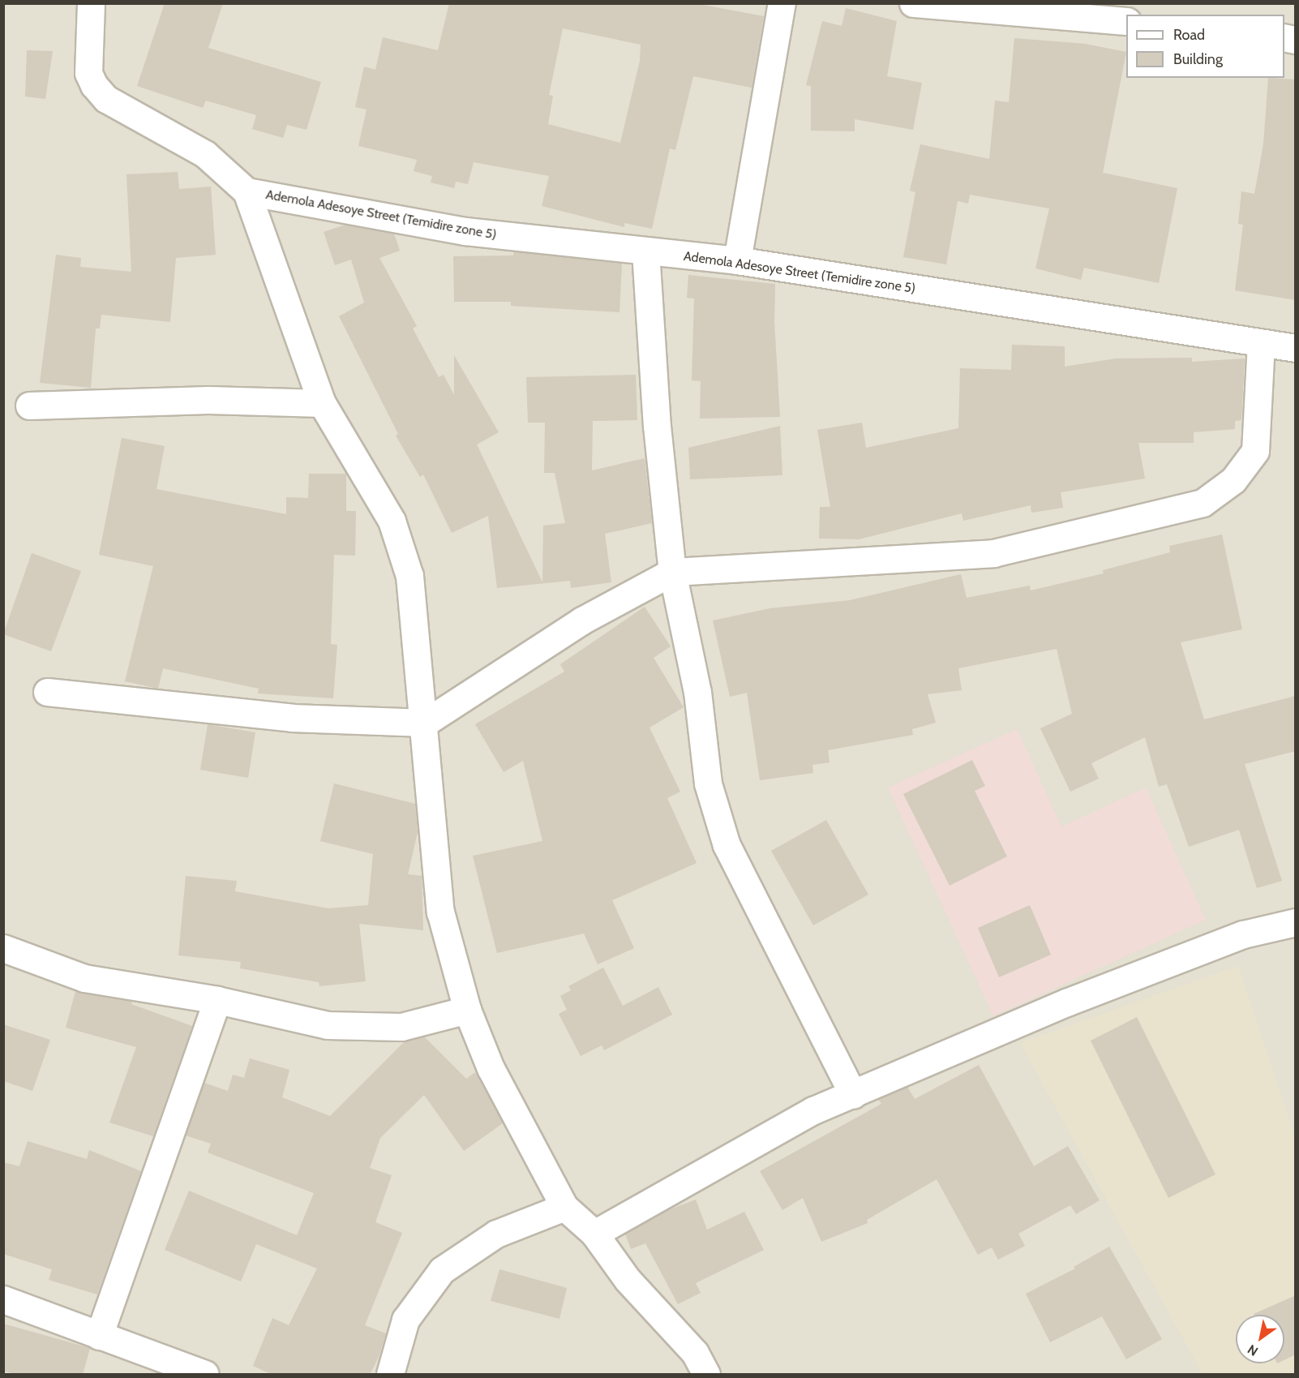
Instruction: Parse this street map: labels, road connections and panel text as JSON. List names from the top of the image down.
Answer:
{
  "streets": {
    "street": ["Ademola Adesoye Street (Temidire zone 5)"]
  },
  "legend": ["Road", "Building"],
  "north": "bottom left"
}
